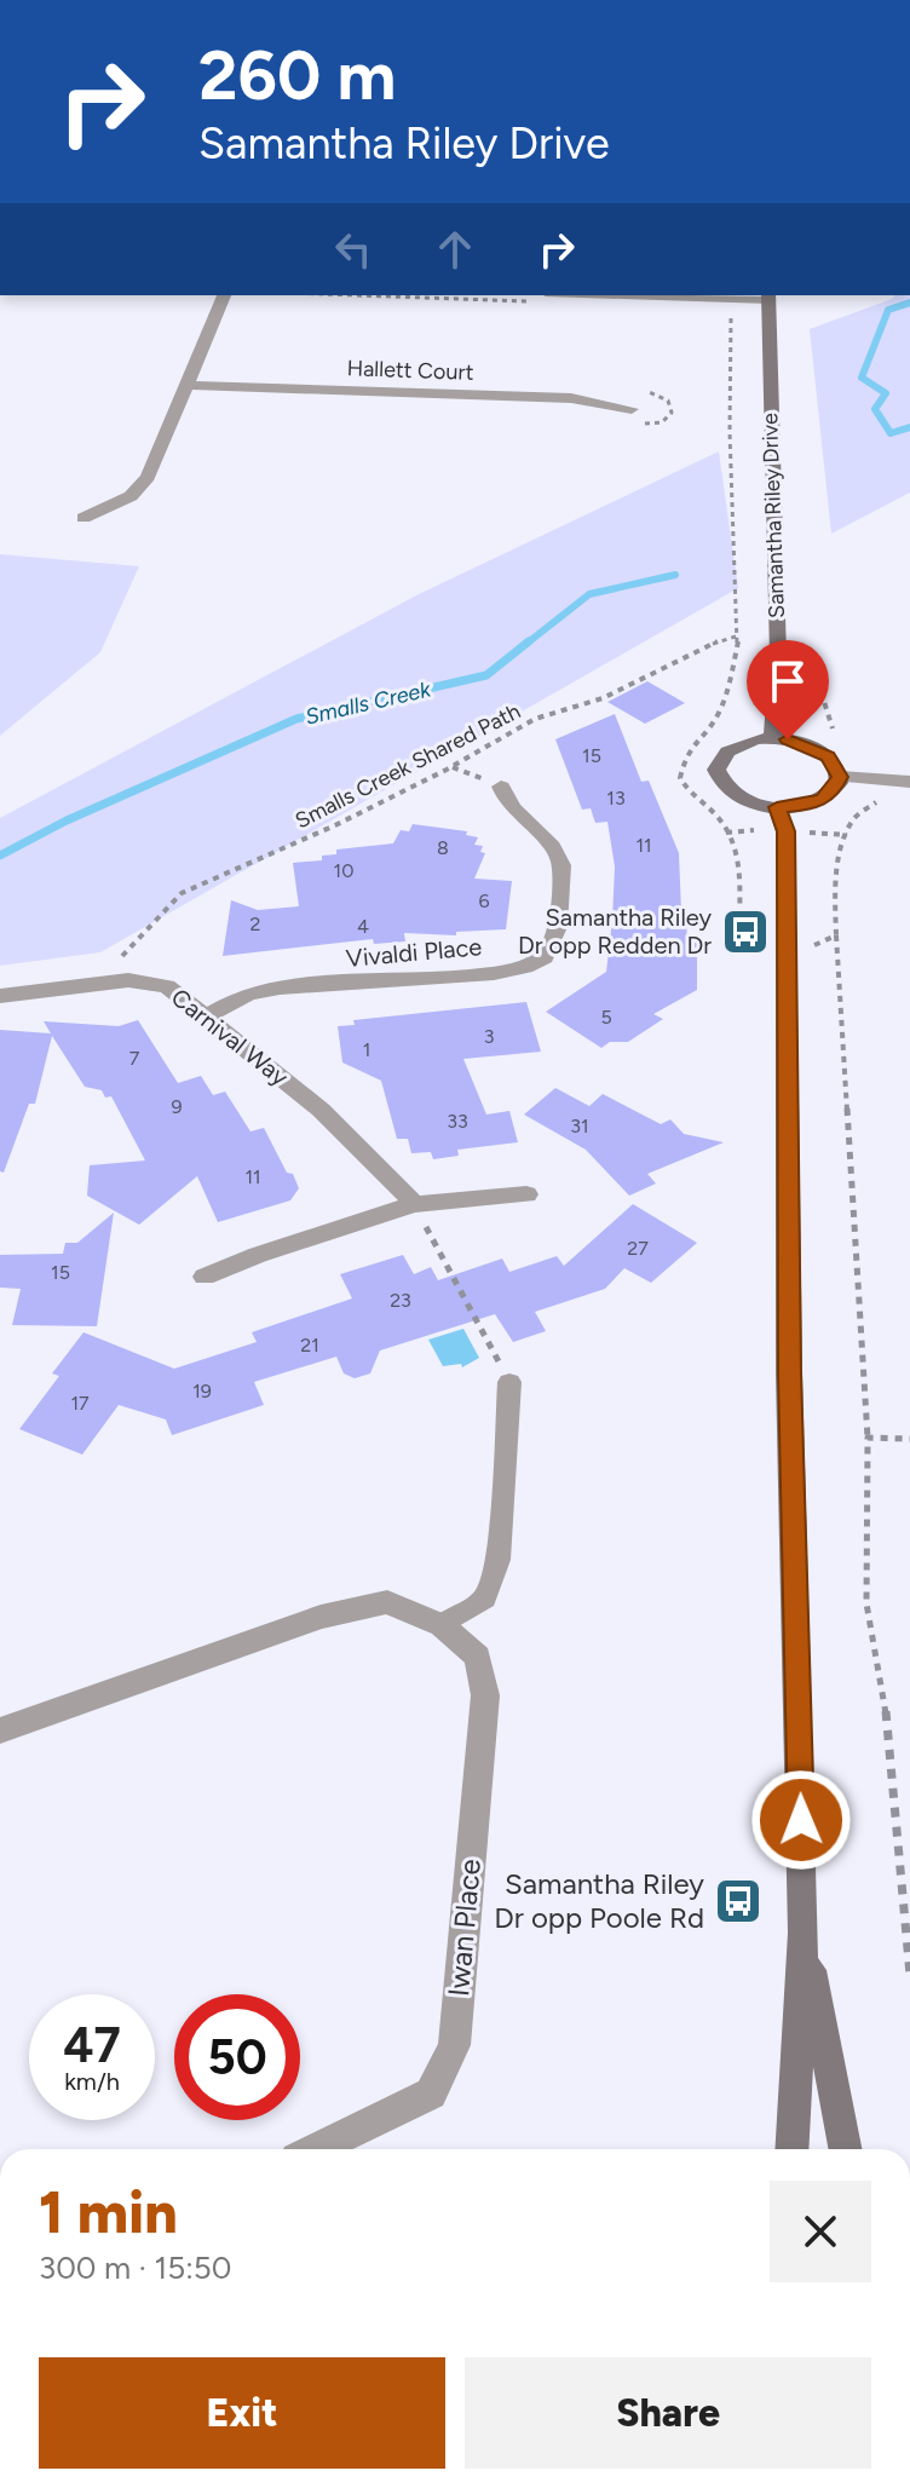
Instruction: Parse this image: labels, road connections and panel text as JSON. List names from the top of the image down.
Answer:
{
  "streets": {
    "main road": ["Samantha Riley Drive"],
    "street": [
      "Hallett Court",
      "Vivaldi Place",
      "Carnival Way",
      "Iwan Place"
    ],
    "path": ["Smalls Creek Shared Path"]
  },
  "crossings": [
    ["Vivaldi Place", "Carnival Way"]
  ],
  "water": ["Smalls Creek"],
  "places": {
    "bus stop": ["Samantha Riley Dr opp Redden Dr", "Samantha Riley Dr opp Poole Rd"]
  },
  "house_numbers": [
    "15",
    "13",
    "11",
    "8",
    "10",
    "6",
    "2",
    "4",
    "5",
    "3",
    "1",
    "7",
    "9",
    "33",
    "31",
    "11",
    "27",
    "15",
    "23",
    "21",
    "19",
    "17"
  ],
  "page": {
    "turn": ["260 m", "Samantha Riley Drive"],
    "speed": "47 km/h",
    "limit": "50",
    "heading": ["1 min", "300 m · 15:50"],
    "buttons": ["Exit", "Share"]
  }
}
